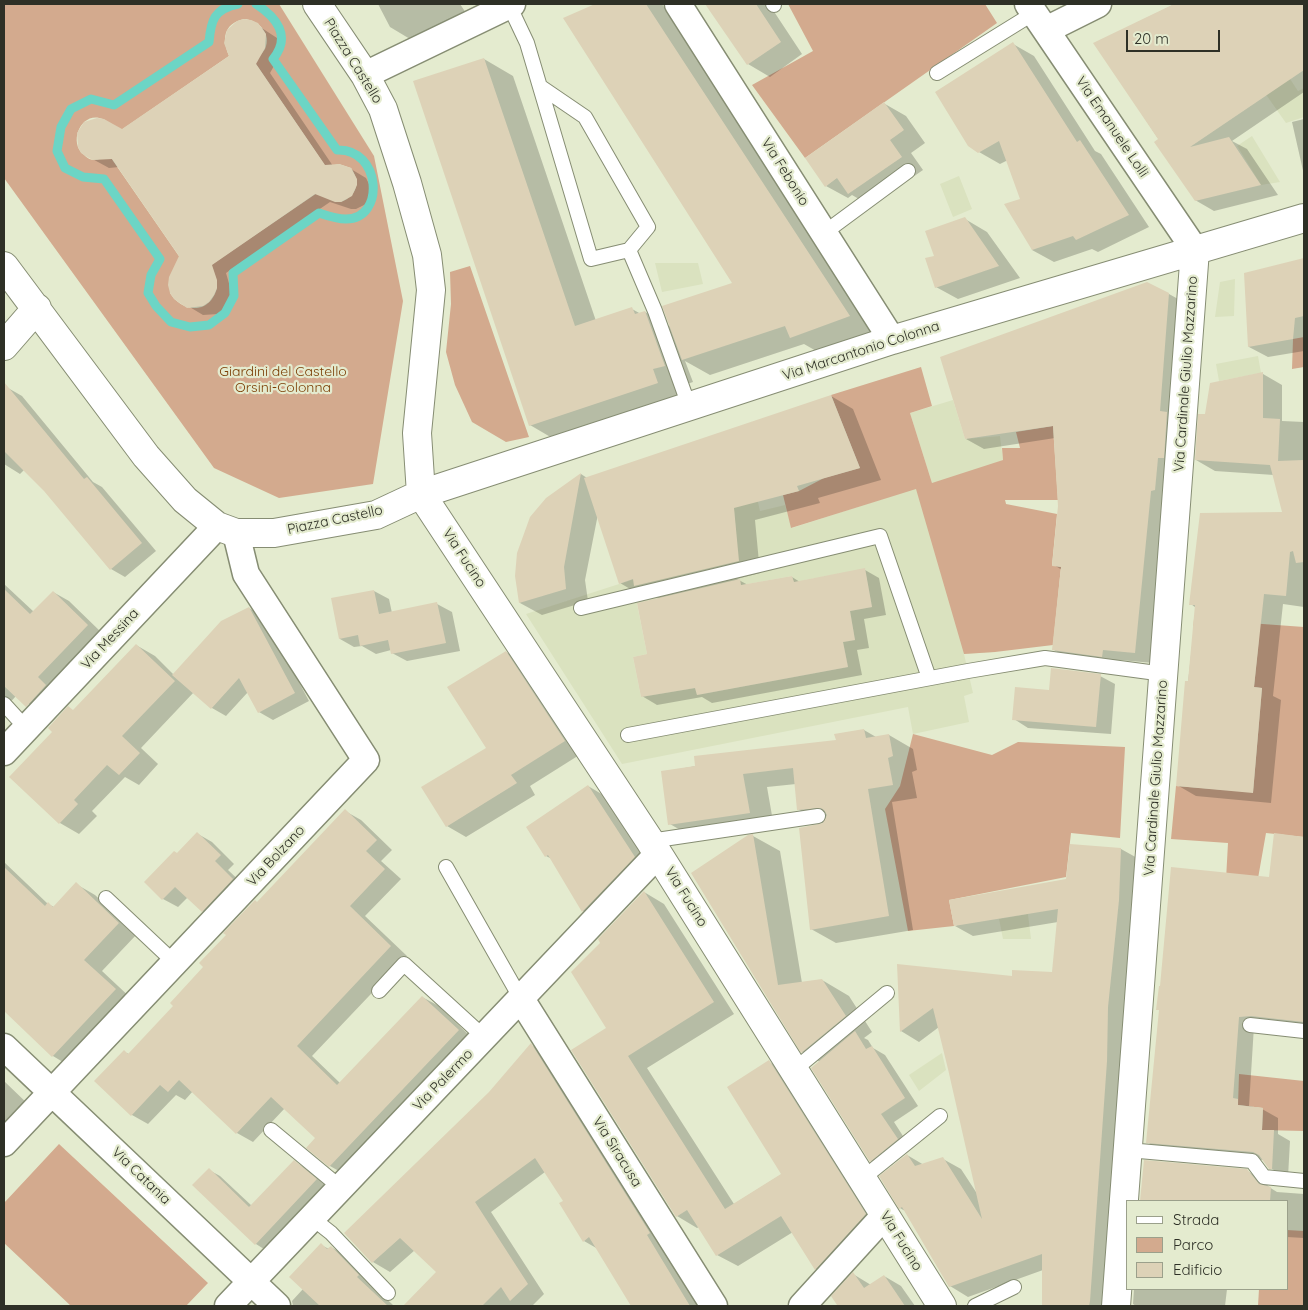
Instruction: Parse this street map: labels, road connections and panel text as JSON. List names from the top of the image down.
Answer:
{
  "streets": {
    "main road": [
      "Piazza Castello",
      "Via Marcantonio Colonna",
      "Via Cardinale Giulio Mazzarino",
      "Via Fucino"
    ],
    "street": [
      "Via Emanuele Lolli",
      "Via Febonio",
      "Via Messina",
      "Via Bolzano",
      "Via Palermo",
      "Via Siracusa",
      "Via Catania"
    ]
  },
  "crossings": [
    ["Piazza Castello", "Via Marcantonio Colonna"],
    ["Piazza Castello", "Via Fucino"],
    ["Piazza Castello", "Via Messina"],
    ["Piazza Castello", "Via Bolzano"],
    ["Via Emanuele Lolli", "Via Marcantonio Colonna"],
    ["Via Emanuele Lolli", "Via Cardinale Giulio Mazzarino"],
    ["Via Febonio", "Via Marcantonio Colonna"],
    ["Via Marcantonio Colonna", "Via Cardinale Giulio Mazzarino"],
    ["Via Marcantonio Colonna", "Via Fucino"],
    ["Via Fucino", "Via Palermo"],
    ["Via Messina", "Via Bolzano"],
    ["Via Bolzano", "Via Catania"],
    ["Via Palermo", "Via Siracusa"],
    ["Via Palermo", "Via Catania"]
  ],
  "parks": ["Giardini del Castello Orsini-Colonna"],
  "legend": ["Strada", "Parco", "Edificio"],
  "scale_bar": "20 m"
}
